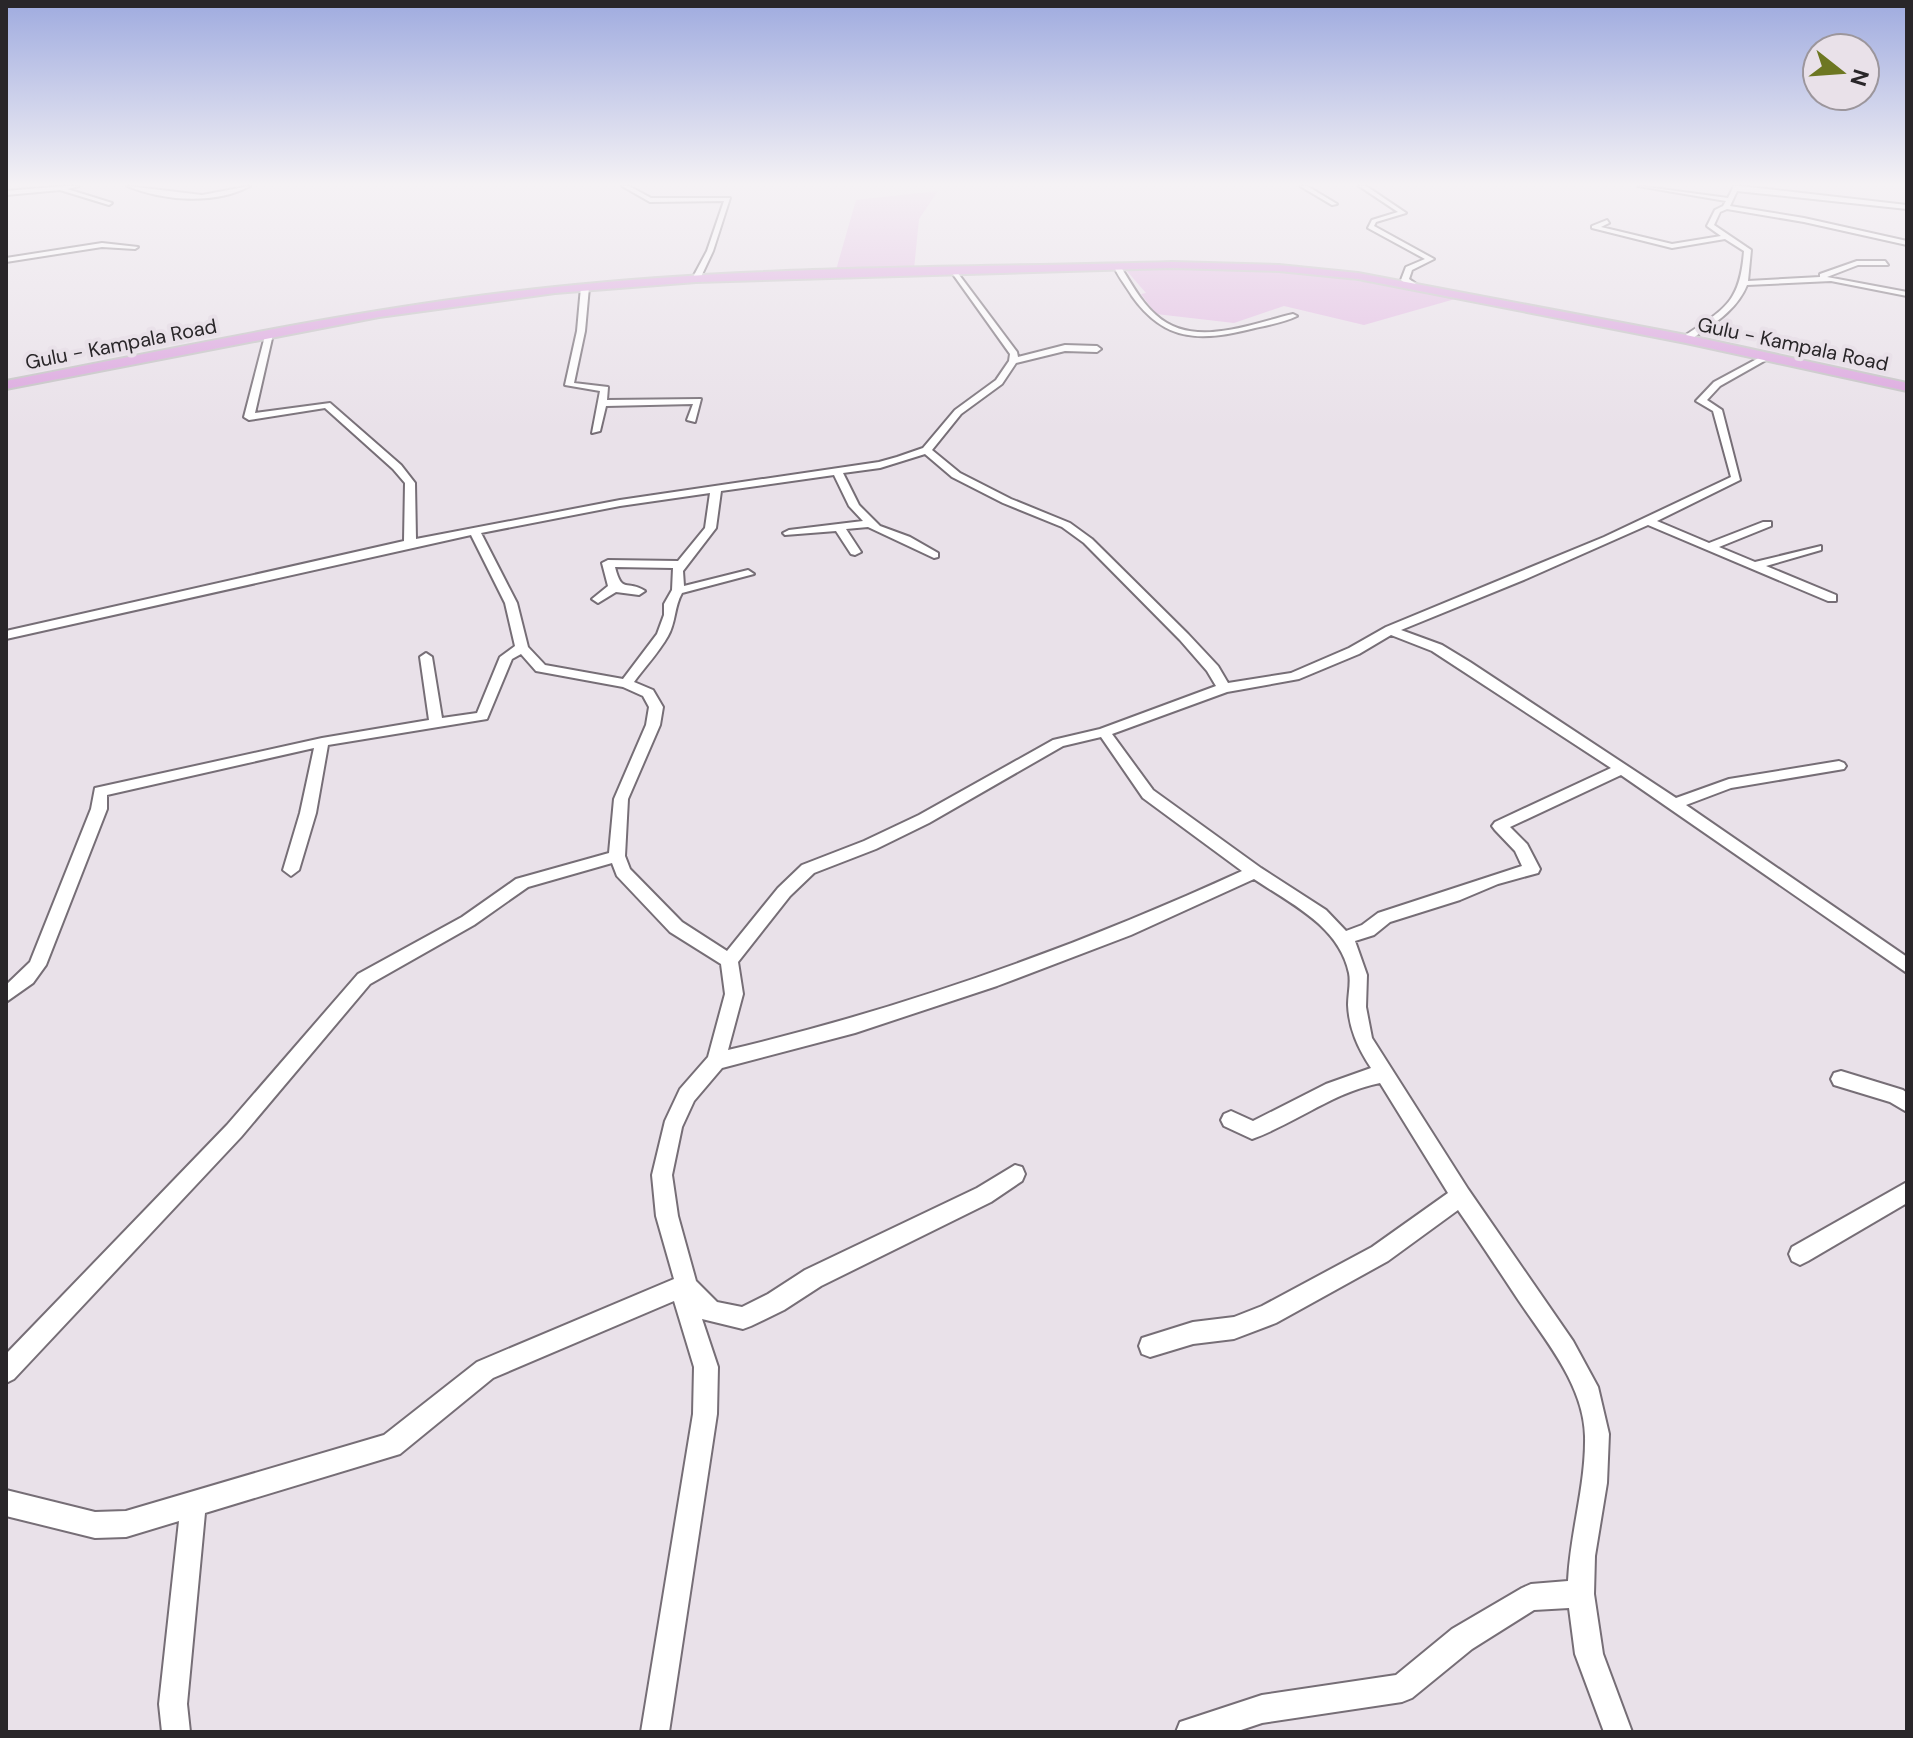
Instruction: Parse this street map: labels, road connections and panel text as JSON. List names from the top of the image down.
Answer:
{
  "streets": {
    "main road": ["Gulu - Kampala Road"]
  },
  "north": "right"
}
